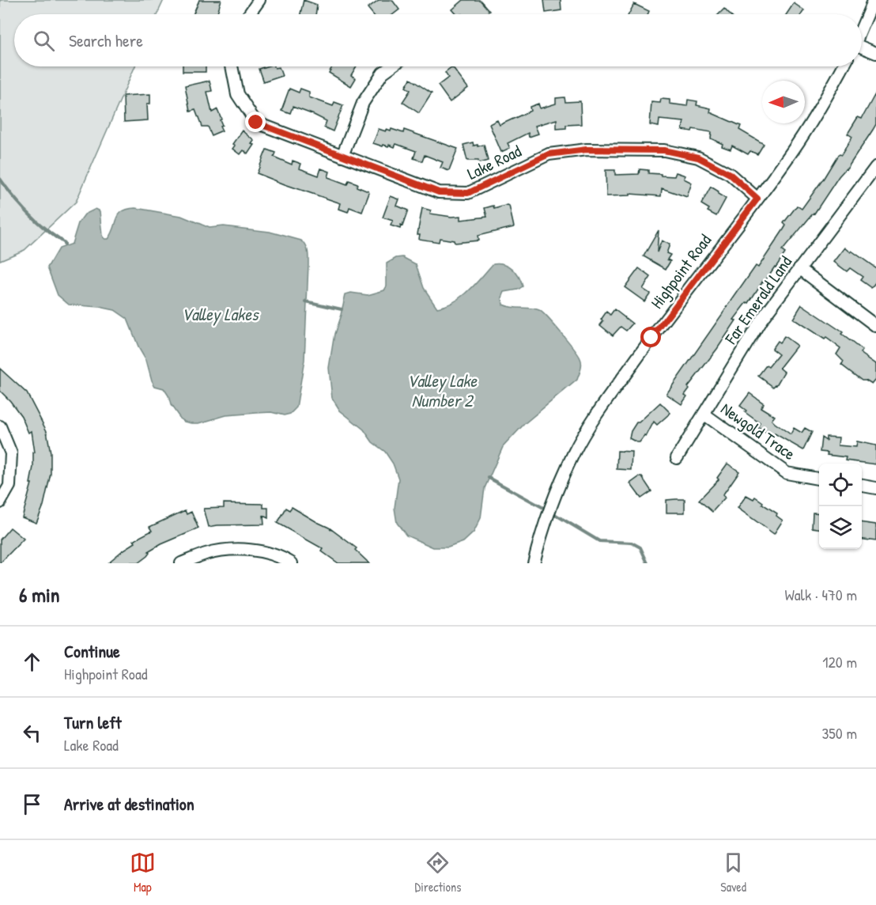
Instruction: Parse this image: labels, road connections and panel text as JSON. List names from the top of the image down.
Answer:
{
  "streets": {
    "street": [
      "Lake Road",
      "Highpoint Road",
      "Far Emerald Land",
      "Newgold Trace"
    ]
  },
  "crossings": [
    ["Lake Road", "Highpoint Road"],
    ["Far Emerald Land", "Newgold Trace"]
  ],
  "water": ["Valley Lakes", "Valley Lake Number 2"],
  "north": "left",
  "page": {
    "search": "Search here",
    "heading": ["6 min", "Walk · 470 m"],
    "list": [
      ["Continue", "Highpoint Road", "120 m"],
      ["Turn left", "Lake Road", "350 m"],
      "Arrive at destination"
    ],
    "nav": ["Map", "Directions", "Saved"]
  }
}
